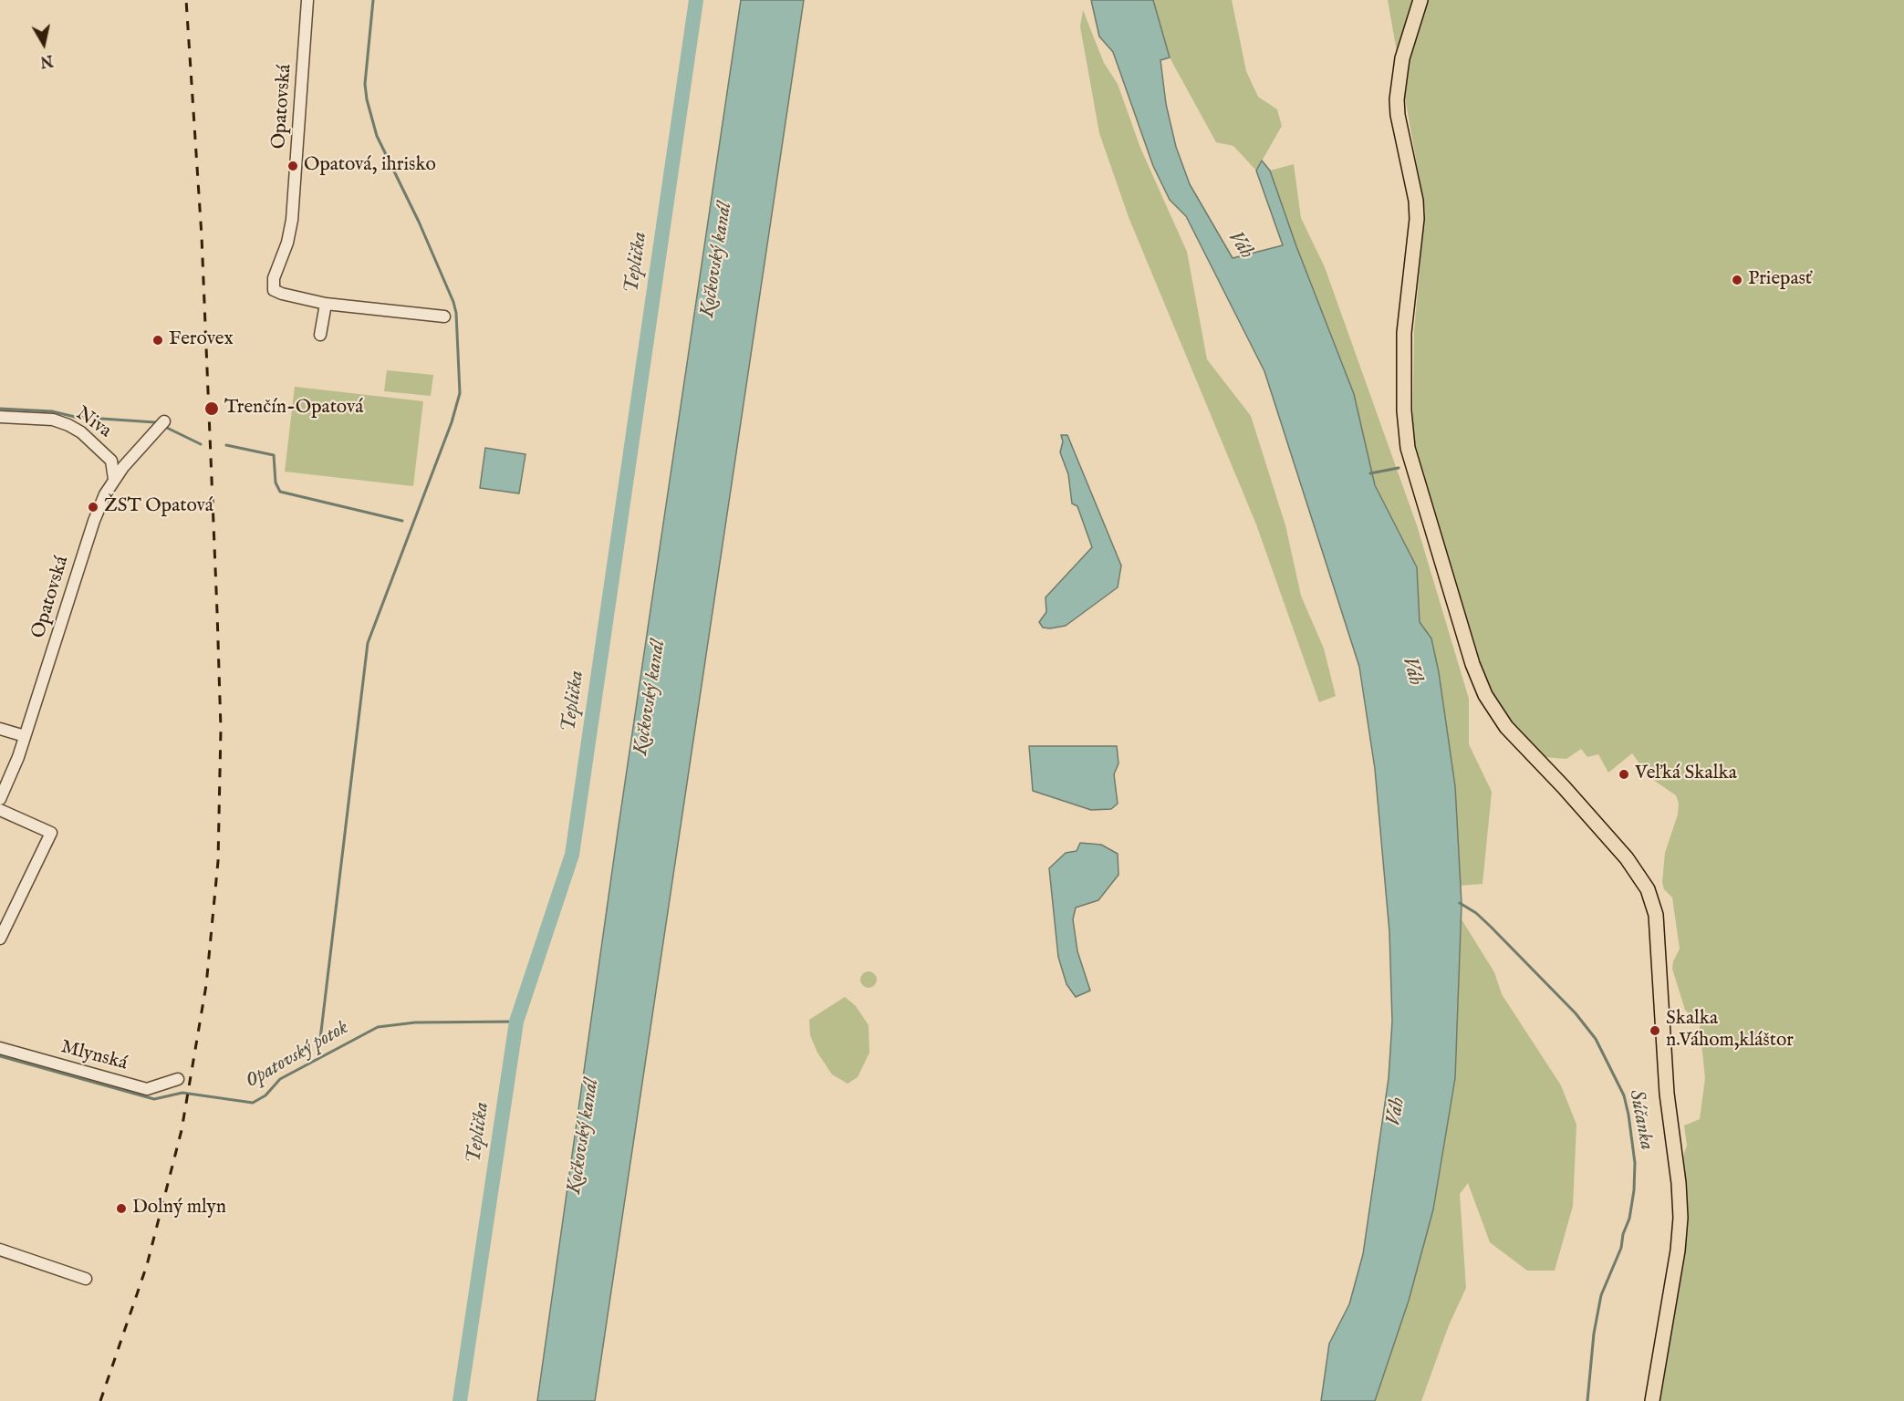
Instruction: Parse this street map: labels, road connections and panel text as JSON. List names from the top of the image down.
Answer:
{
  "streets": {
    "street": ["Opatovská", "Niva", "Mlynská"]
  },
  "crossings": [
    ["Opatovská", "Niva"]
  ],
  "water": [
    "Váh",
    "Kočkovský kanál",
    "Teplička",
    "Opatovský potok",
    "Súčanka"
  ],
  "places": [
    "Opatová, ihrisko",
    "Priepasť",
    "Ferovex",
    "Trenčín-Opatová",
    "ŽST Opatová",
    "Veľká Skalka",
    "Skalka n.Váhom,kláštor",
    "Dolný mlyn"
  ],
  "north": "bottom"
}
